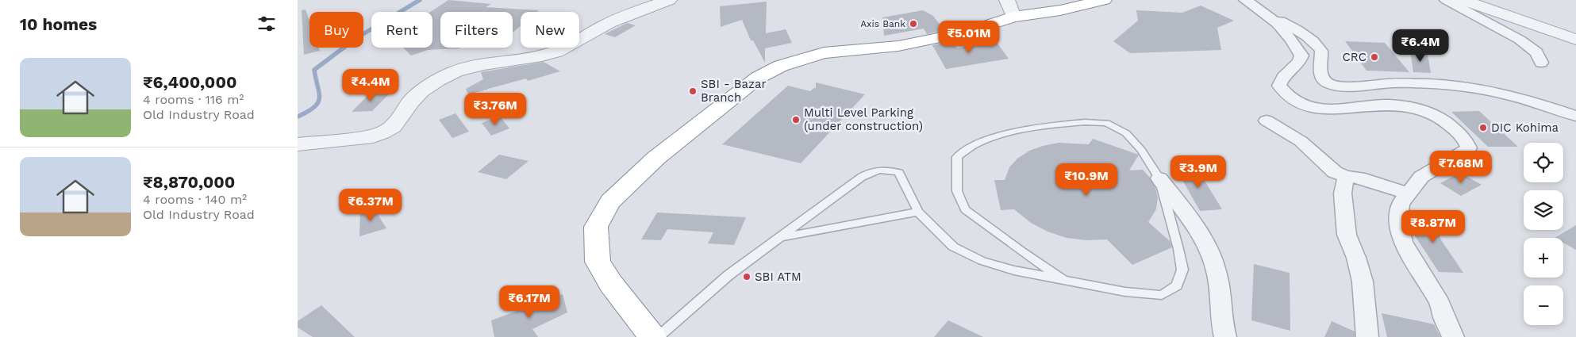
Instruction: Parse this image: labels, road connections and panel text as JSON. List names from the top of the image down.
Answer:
{
  "places": [
    "Axis Bank",
    "CRC",
    "SBI - Bazar Branch",
    "Multi Level Parking (under construction)",
    "DIC Kohima",
    "SBI ATM"
  ],
  "page": {
    "heading": "10 homes",
    "chip": [
      "Buy",
      "Rent",
      "Filters",
      "New"
    ],
    "price": [
      "₹5.01M",
      "₹6.4M",
      "₹4.4M",
      "₹3.76M",
      "₹7.68M",
      "₹3.9M",
      "₹10.9M",
      "₹6.37M",
      "₹8.87M",
      "₹6.17M"
    ],
    "list": [
      {
        "name": "₹6,400,000",
        "note": "4 rooms · 116 m² · Old Industry Road"
      },
      {
        "name": "₹8,870,000",
        "note": "4 rooms · 140 m² · Old Industry Road"
      }
    ],
    "map_buttons": ["+", "−"]
  }
}
